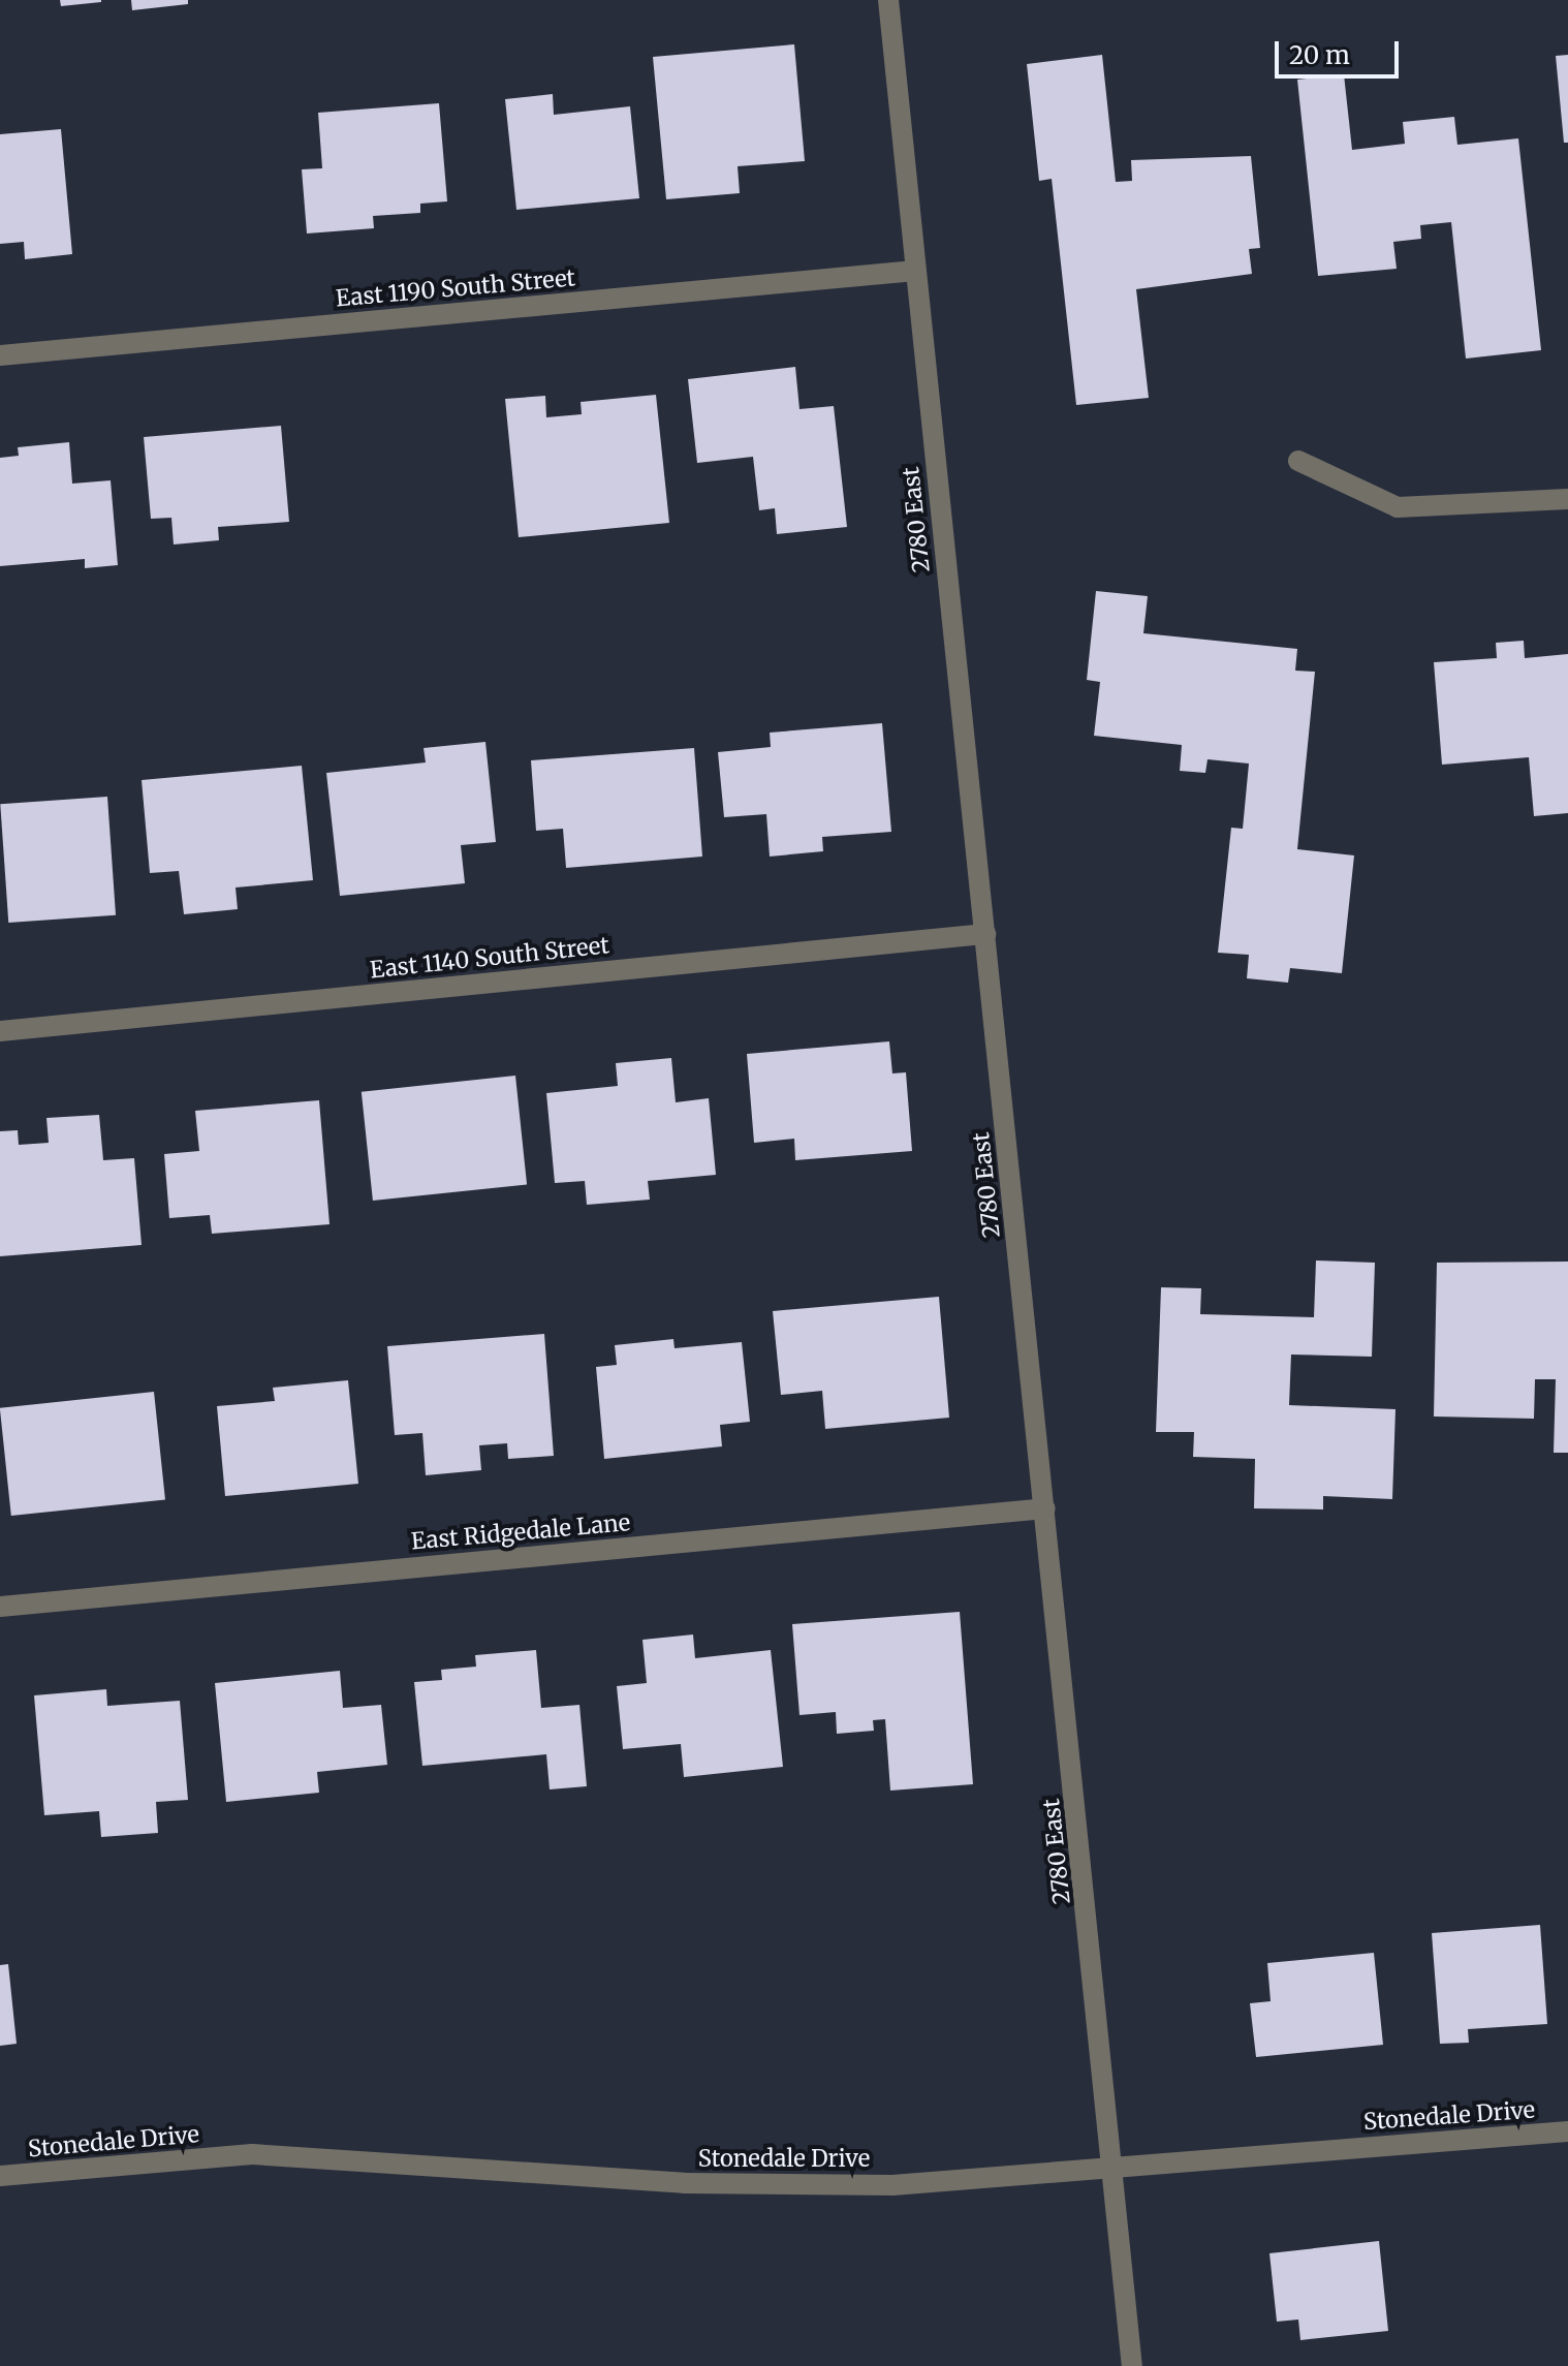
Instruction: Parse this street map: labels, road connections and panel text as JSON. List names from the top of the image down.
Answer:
{
  "streets": {
    "street": [
      "East 1190 South Street",
      "2780 East",
      "East 1140 South Street",
      "East Ridgedale Lane",
      "Stonedale Drive"
    ]
  },
  "crossings": [
    ["East 1190 South Street", "2780 East"],
    ["2780 East", "East 1140 South Street"],
    ["2780 East", "East Ridgedale Lane"],
    ["2780 East", "Stonedale Drive"]
  ],
  "scale_bar": "20 m"
}
